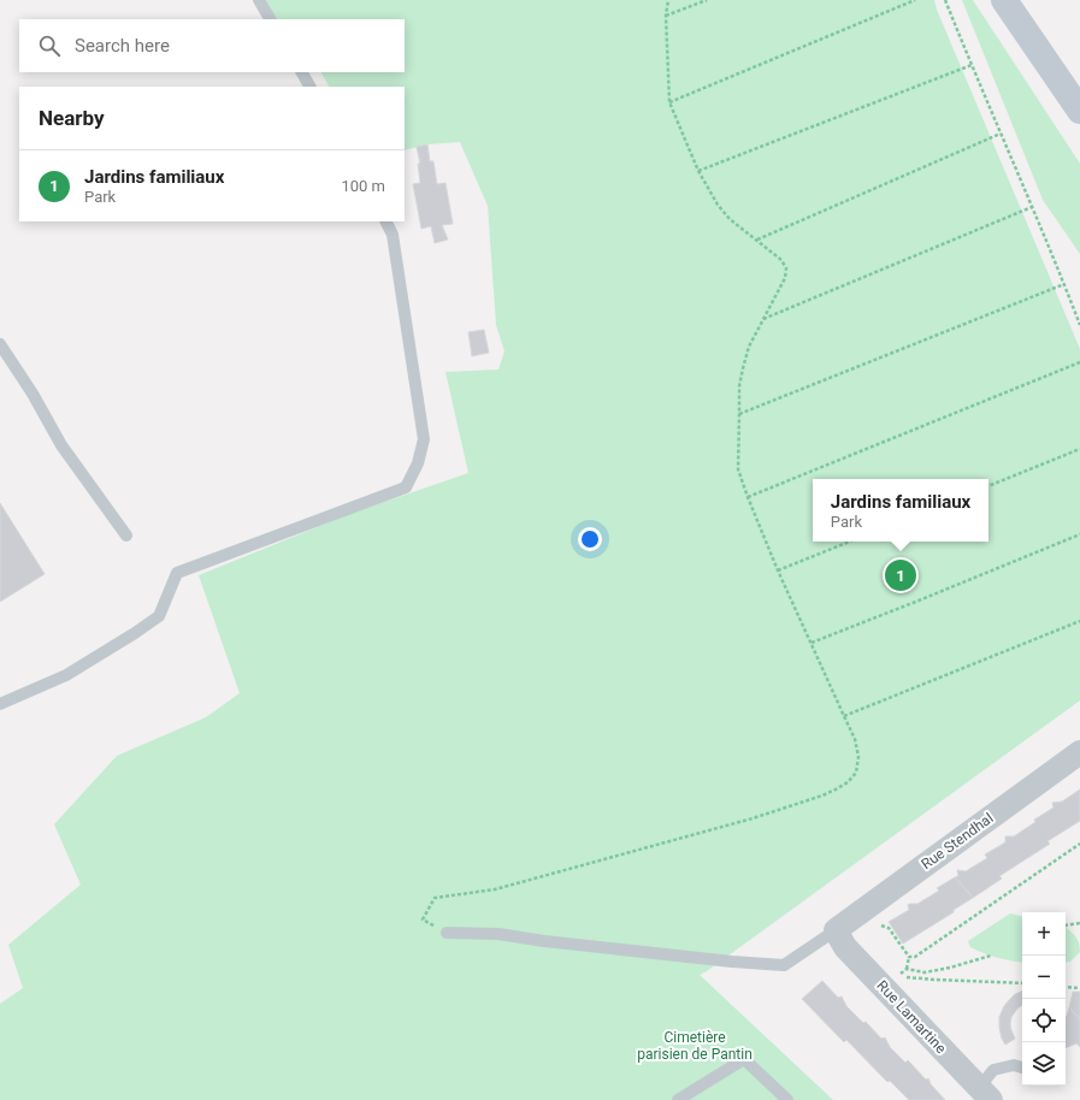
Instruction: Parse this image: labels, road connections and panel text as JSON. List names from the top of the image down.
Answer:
{
  "streets": {
    "street": ["Rue Stendhal", "Rue Lamartine"]
  },
  "crossings": [
    ["Rue Stendhal", "Rue Lamartine"]
  ],
  "parks": ["Cimetière parisien de Pantin"],
  "page": {
    "search": "Search here",
    "heading": "Nearby",
    "list": [
      {
        "mark": "1",
        "name": "Jardins familiaux",
        "note": "Park",
        "value": "100 m"
      }
    ],
    "popup": ["Jardins familiaux", "Park"],
    "pins": "1",
    "map_buttons": ["+", "−"]
  }
}
